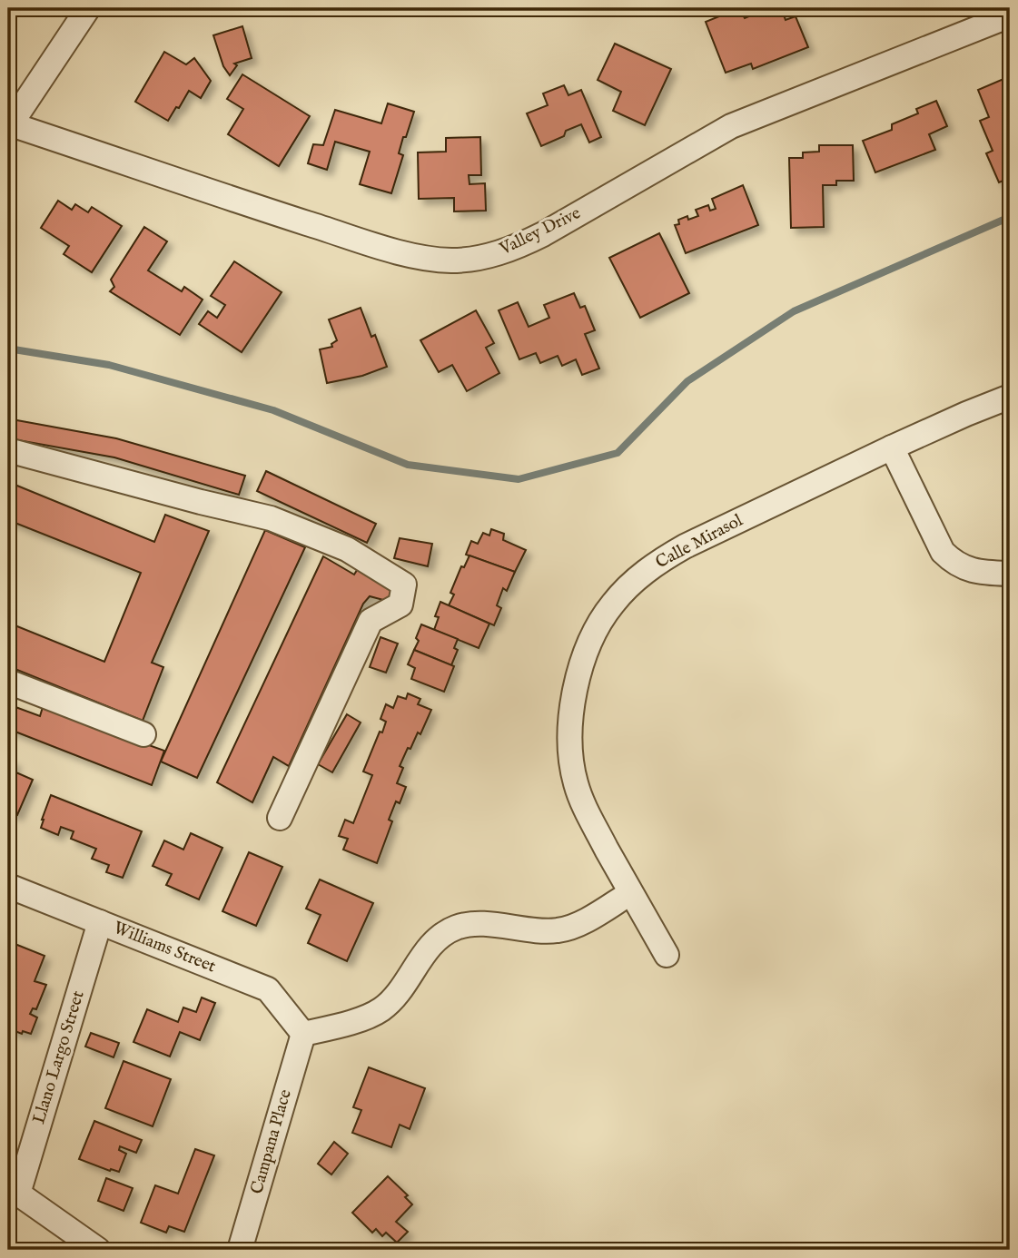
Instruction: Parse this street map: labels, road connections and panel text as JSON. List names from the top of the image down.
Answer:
{
  "streets": {
    "street": [
      "Valley Drive",
      "Calle Mirasol",
      "Williams Street",
      "Llano Largo Street",
      "Campana Place"
    ]
  },
  "crossings": [
    ["Williams Street", "Llano Largo Street"],
    ["Williams Street", "Campana Place"]
  ]
}
